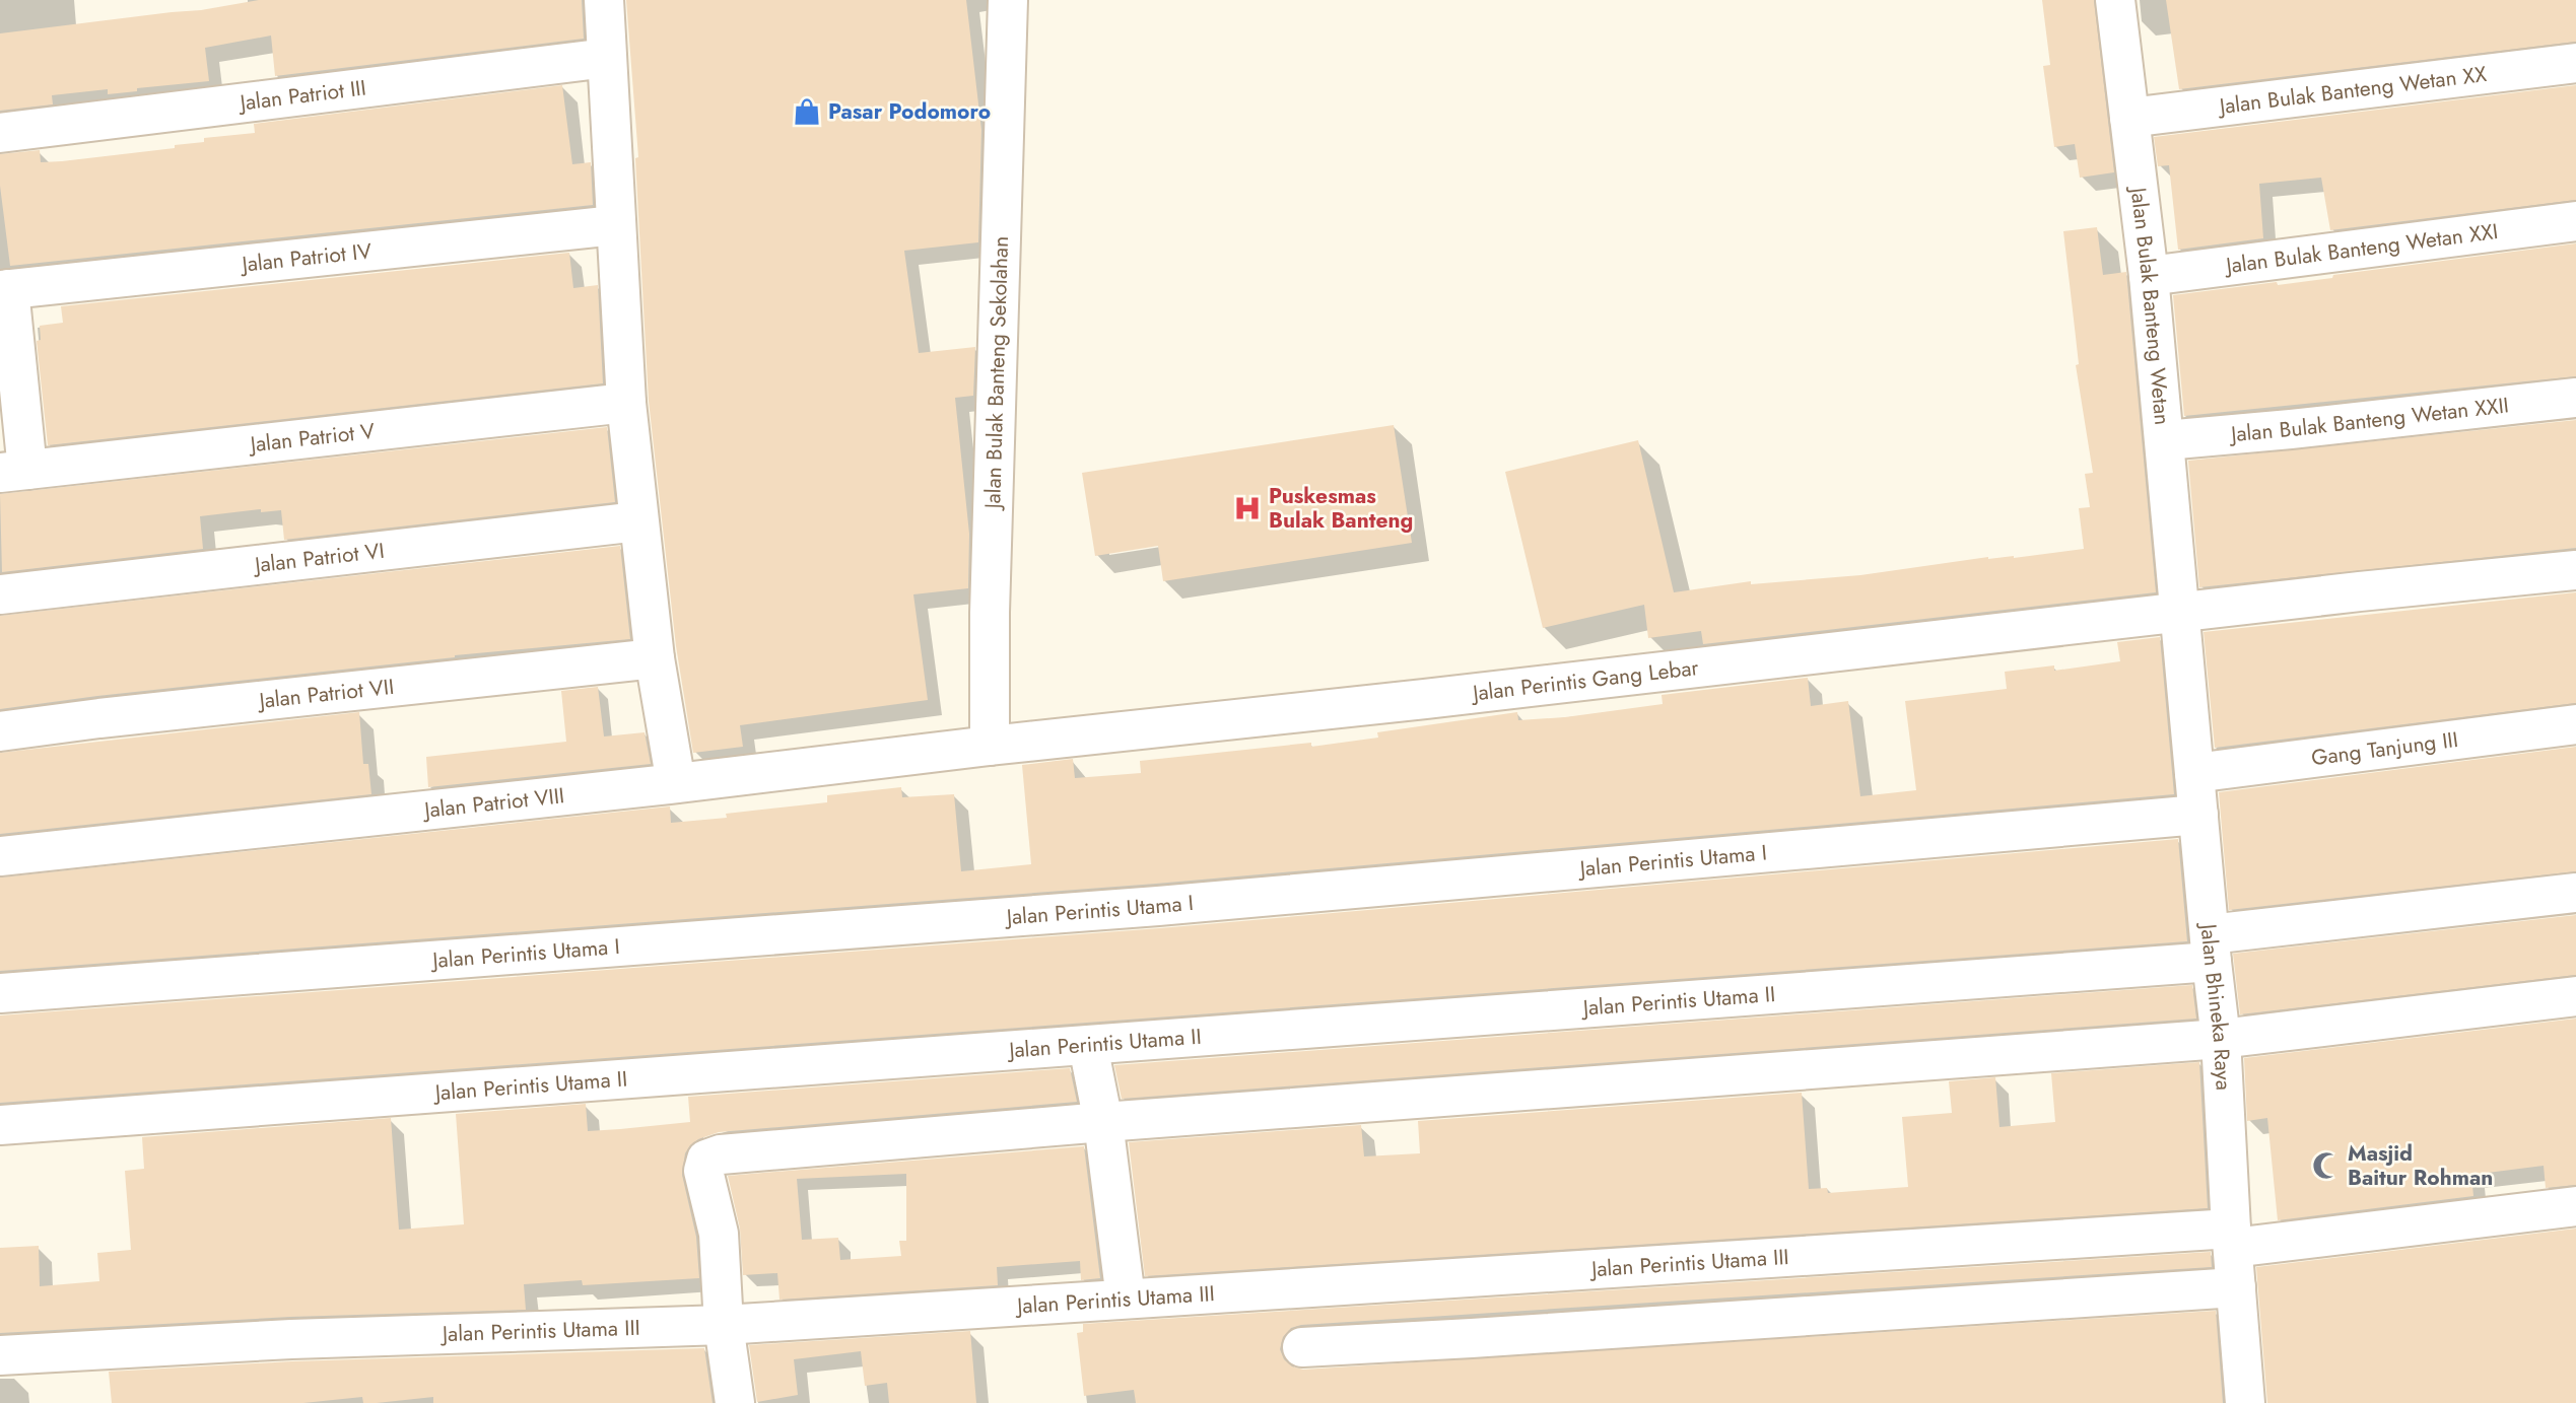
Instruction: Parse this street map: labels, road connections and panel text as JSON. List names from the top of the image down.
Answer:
{
  "streets": {
    "street": [
      "Jalan Bulak Banteng Wetan XX",
      "Jalan Patriot III",
      "Jalan Bulak Banteng Wetan XXI",
      "Jalan Patriot IV",
      "Jalan Bulak Banteng Wetan",
      "Jalan Bulak Banteng Sekolahan",
      "Jalan Bulak Banteng Wetan XXII",
      "Jalan Patriot V",
      "Jalan Patriot VI",
      "Jalan Perintis Gang Lebar",
      "Jalan Patriot VII",
      "Gang Tanjung III",
      "Jalan Patriot VIII",
      "Jalan Perintis Utama I",
      "Jalan Perintis Utama II",
      "Jalan Bhineka Raya",
      "Jalan Perintis Utama III"
    ]
  },
  "crossings": [
    ["Jalan Bulak Banteng Wetan XX", "Jalan Bulak Banteng Wetan"],
    ["Jalan Bulak Banteng Wetan XXI", "Jalan Bulak Banteng Wetan"],
    ["Jalan Bulak Banteng Wetan", "Jalan Bulak Banteng Wetan XXII"],
    ["Jalan Bulak Banteng Wetan", "Jalan Perintis Gang Lebar"],
    ["Jalan Bulak Banteng Wetan", "Jalan Bhineka Raya"],
    ["Jalan Bulak Banteng Sekolahan", "Jalan Perintis Gang Lebar"],
    ["Jalan Bulak Banteng Sekolahan", "Jalan Patriot VIII"],
    ["Jalan Perintis Gang Lebar", "Jalan Patriot VIII"],
    ["Jalan Perintis Gang Lebar", "Jalan Bhineka Raya"],
    ["Gang Tanjung III", "Jalan Bhineka Raya"],
    ["Jalan Perintis Utama I", "Jalan Bhineka Raya"],
    ["Jalan Perintis Utama II", "Jalan Bhineka Raya"],
    ["Jalan Bhineka Raya", "Jalan Perintis Utama III"]
  ],
  "places": {
    "shop": ["Pasar Podomoro"],
    "hospital": ["Puskesmas Bulak Banteng"],
    "mosque": ["Masjid Baitur Rohman"]
  }
}
